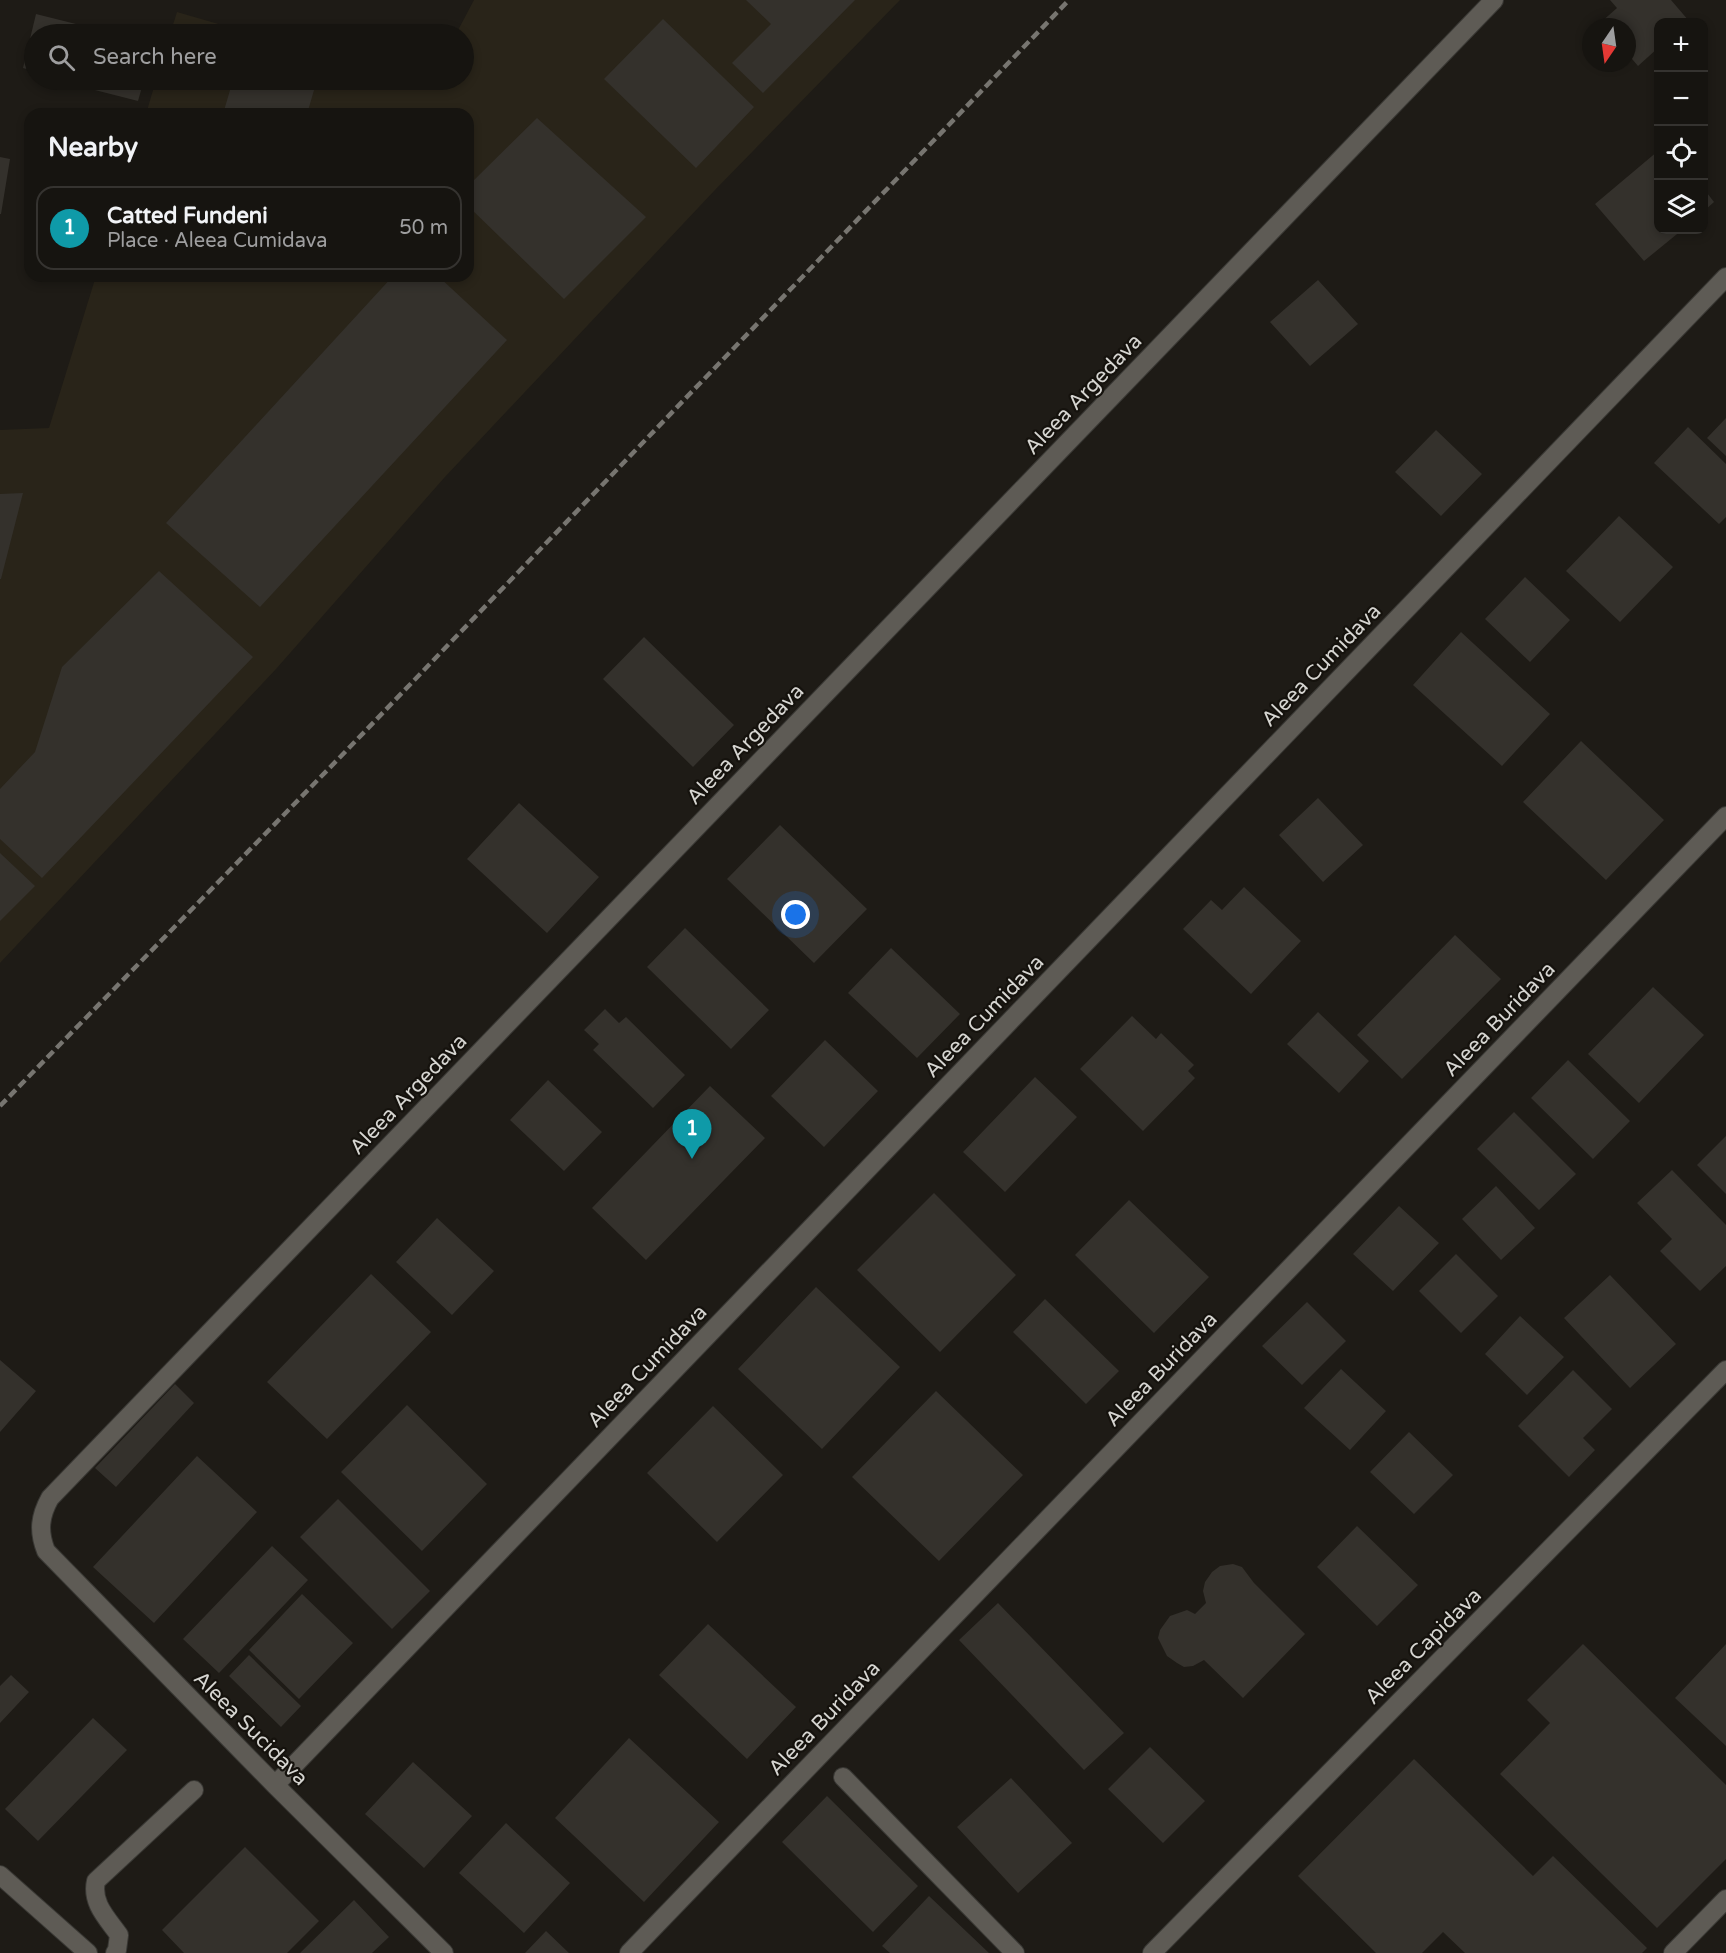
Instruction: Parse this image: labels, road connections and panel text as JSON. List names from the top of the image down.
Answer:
{
  "streets": {
    "street": [
      "Aleea Argedava",
      "Aleea Cumidava",
      "Aleea Buridava",
      "Aleea Capidava",
      "Aleea Sucidava"
    ]
  },
  "crossings": [
    ["Aleea Argedava", "Aleea Sucidava"],
    ["Aleea Cumidava", "Aleea Sucidava"]
  ],
  "north": "bottom",
  "page": {
    "map_buttons": ["+", "−"],
    "search": "Search here",
    "heading": "Nearby",
    "list": [
      {
        "mark": "1",
        "name": "Catted Fundeni",
        "note": "Place · Aleea Cumidava",
        "value": "50 m"
      }
    ],
    "pins": "1"
  }
}
